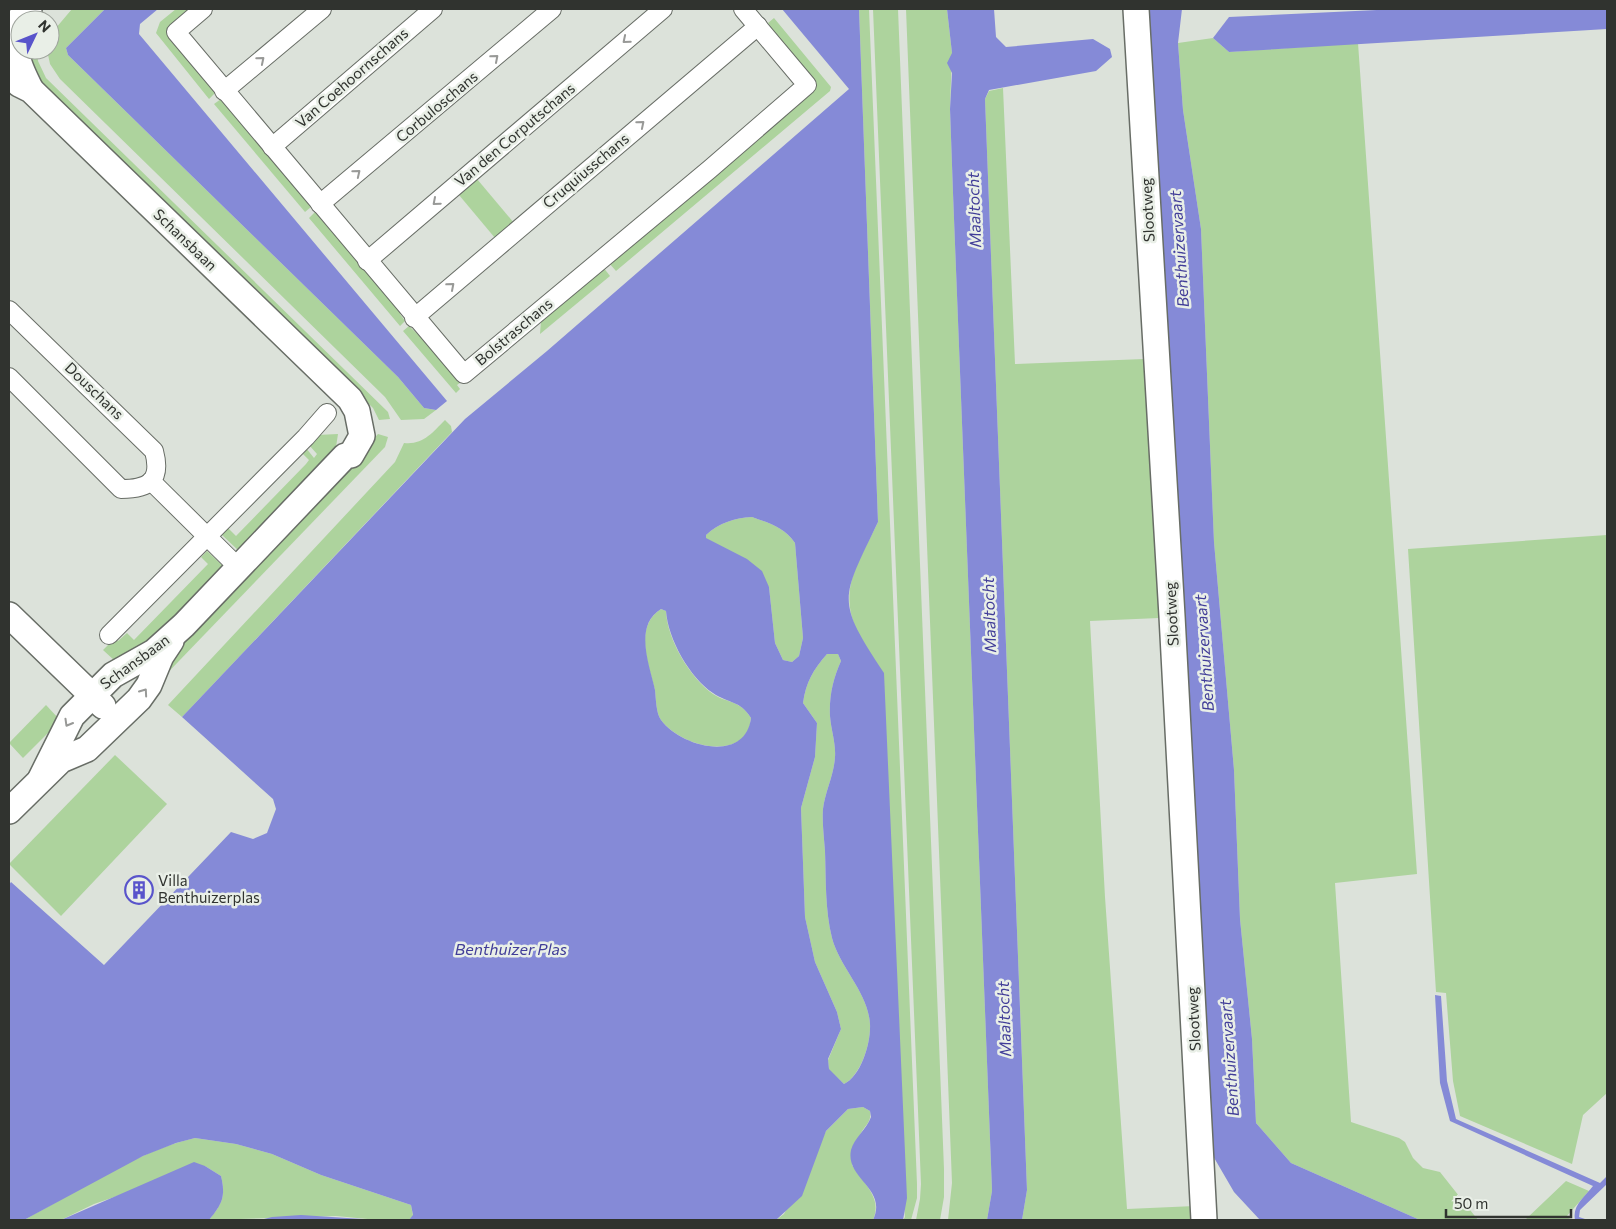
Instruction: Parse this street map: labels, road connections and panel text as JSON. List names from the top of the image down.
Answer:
{
  "streets": {
    "street": [
      "Van Coehoornschans",
      "Corbuloschans",
      "Van den Corputschans",
      "Cruquiusschans",
      "Slootweg",
      "Schansbaan",
      "Bolstraschans",
      "Douschans"
    ]
  },
  "crossings": [
    ["Van Coehoornschans", "Bolstraschans"],
    ["Corbuloschans", "Bolstraschans"],
    ["Van den Corputschans", "Bolstraschans"],
    ["Cruquiusschans", "Bolstraschans"]
  ],
  "one_way": ["Van den Corputschans", "Cruquiusschans"],
  "water": ["Maaltocht", "Benthuizervaart", "Benthuizer Plas"],
  "places": {
    "building": ["Villa Benthuizerplas"]
  },
  "scale_bar": "50 m",
  "north": "top right"
}
